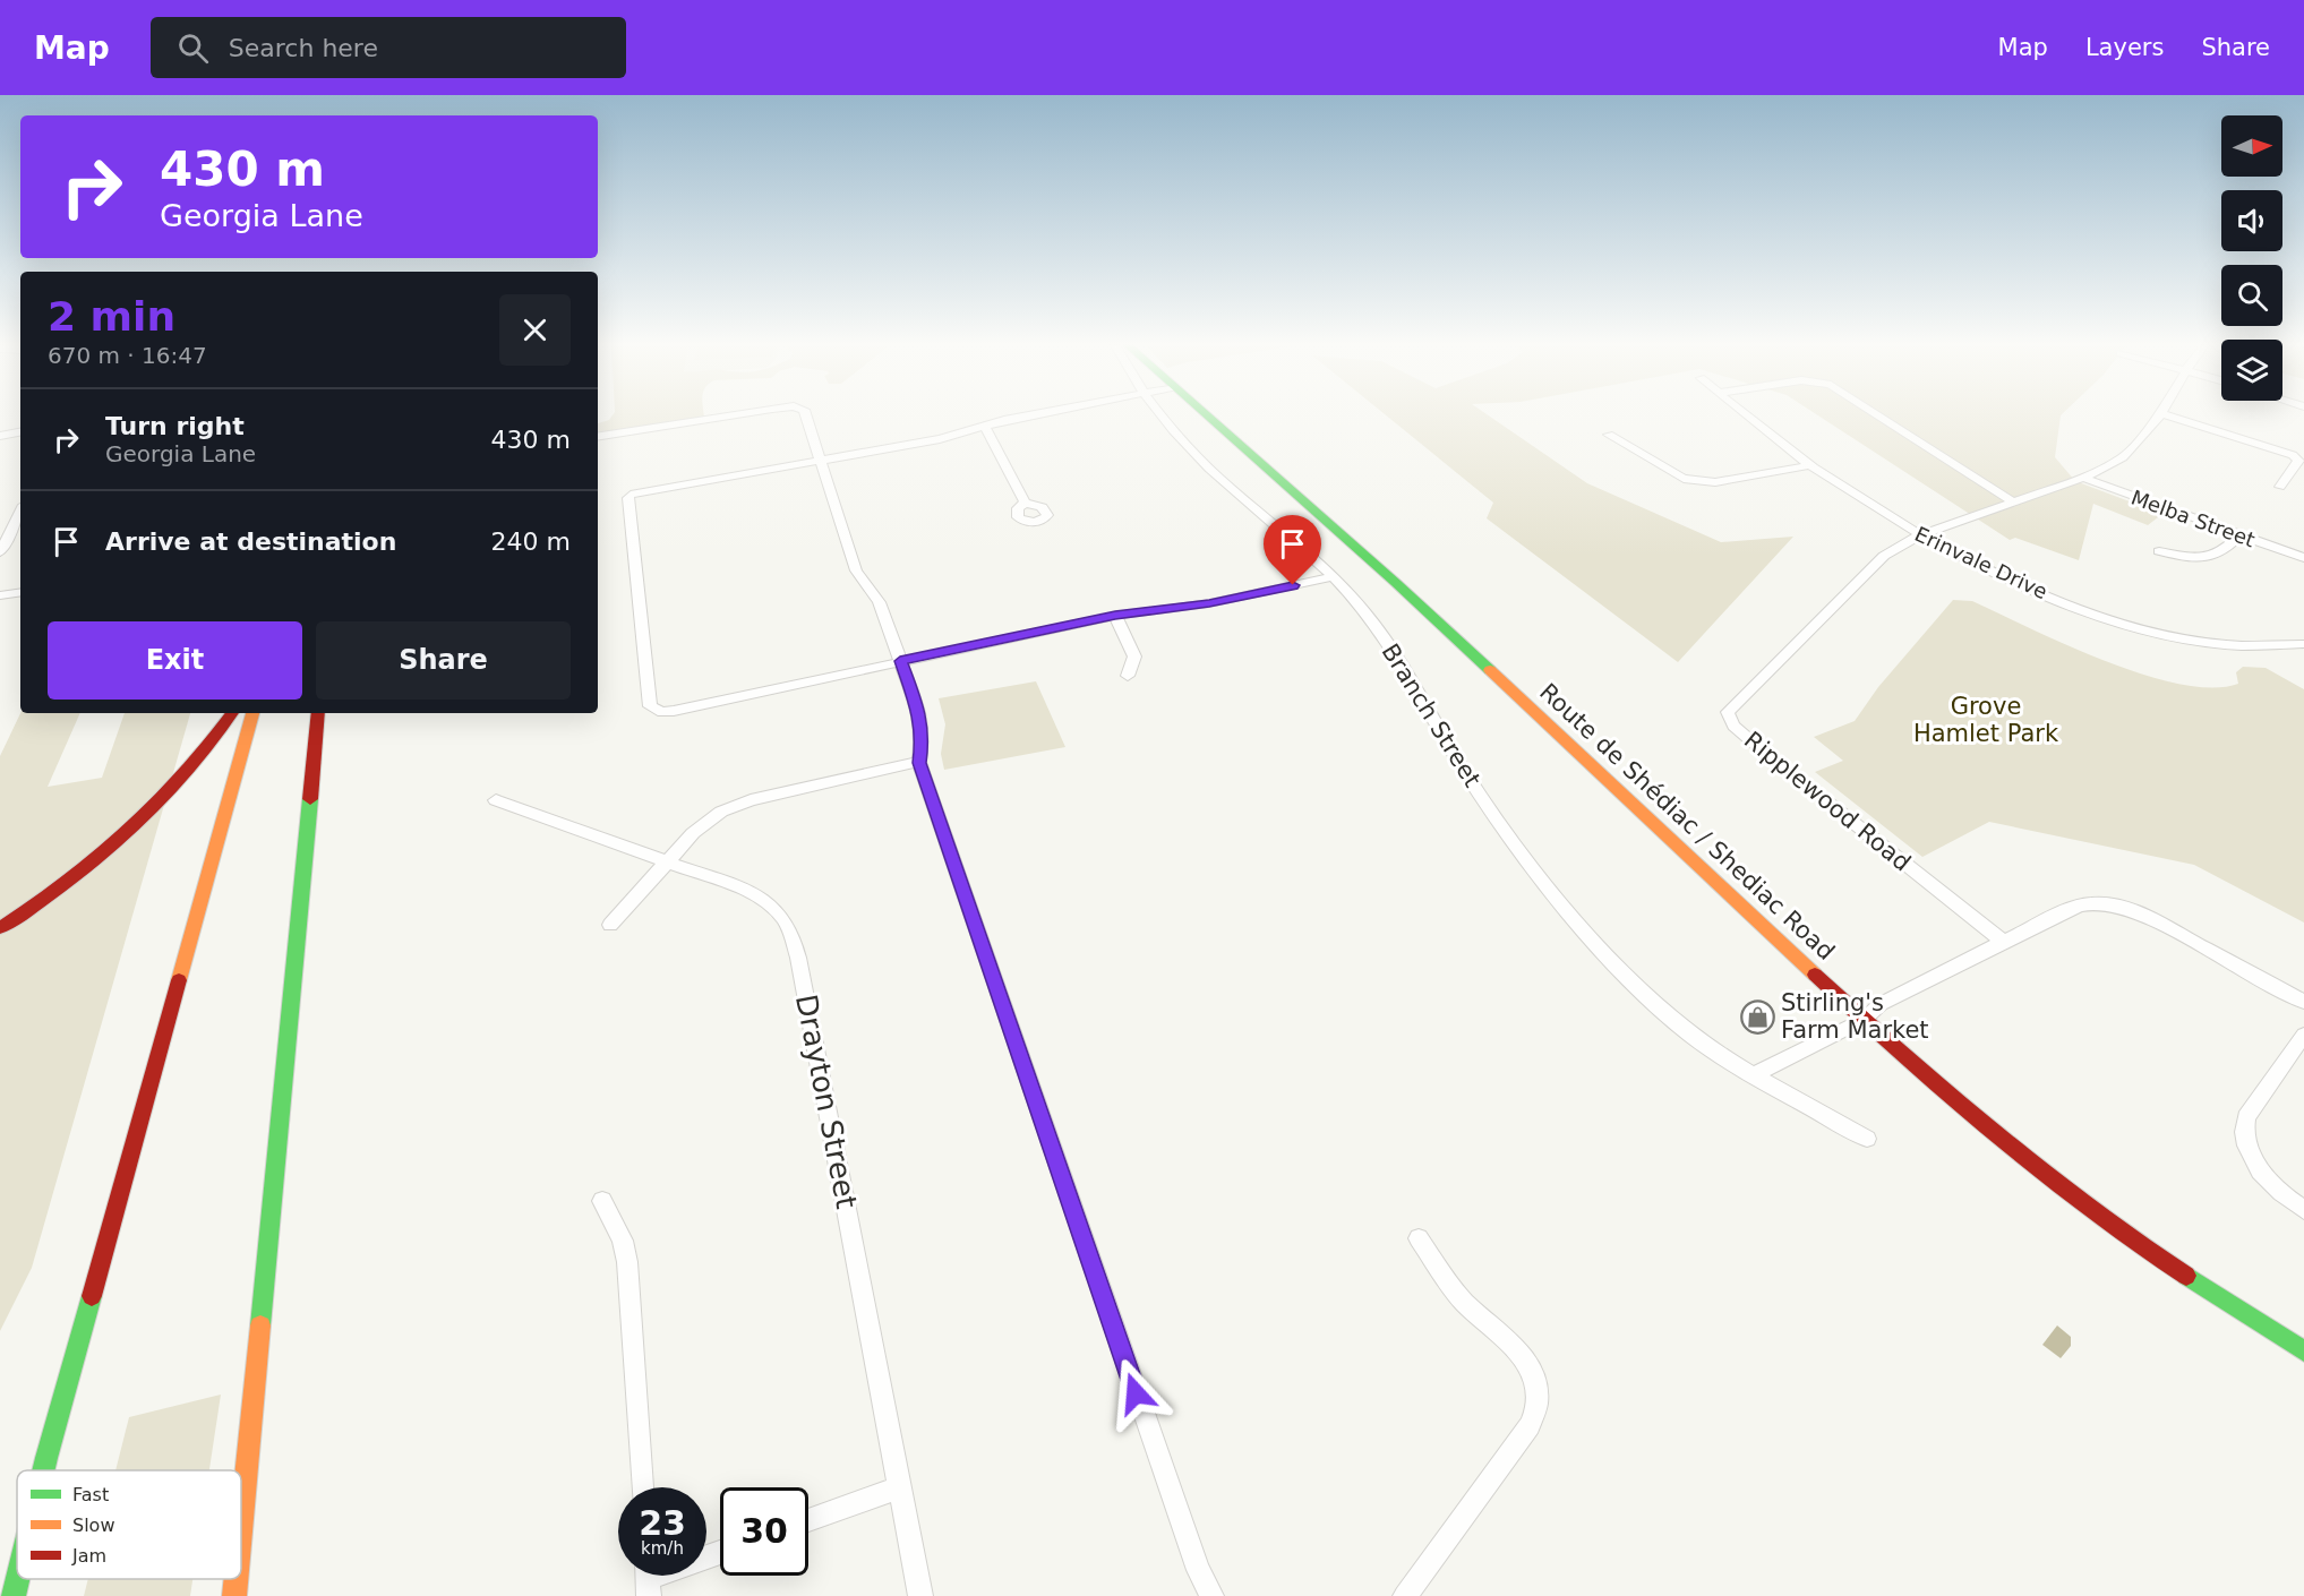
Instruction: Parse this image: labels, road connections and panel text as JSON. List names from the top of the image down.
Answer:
{
  "streets": {
    "main road": ["Route de Shédiac / Shediac Road"],
    "street": [
      "Melba Street",
      "Erinvale Drive",
      "Branch Street",
      "Ripplewood Road",
      "Drayton Street"
    ]
  },
  "crossings": [
    ["Melba Street", "Ripplewood Road"],
    ["Erinvale Drive", "Ripplewood Road"]
  ],
  "parks": ["Grove Hamlet Park"],
  "places": {
    "shop": ["Stirling's Farm Market"]
  },
  "legend": ["Fast", "Slow", "Jam"],
  "north": "right",
  "page": {
    "header": "Map",
    "search": "Search here",
    "nav": ["Map", "Layers", "Share"],
    "turn": ["430 m", "Georgia Lane"],
    "heading": ["2 min", "670 m · 16:47"],
    "list": [
      {
        "name": "Turn right",
        "note": "Georgia Lane",
        "value": "430 m"
      },
      {
        "name": "Arrive at destination",
        "value": "240 m"
      }
    ],
    "buttons": ["Exit", "Share"],
    "speed": "23 km/h",
    "limit": "30"
  }
}
